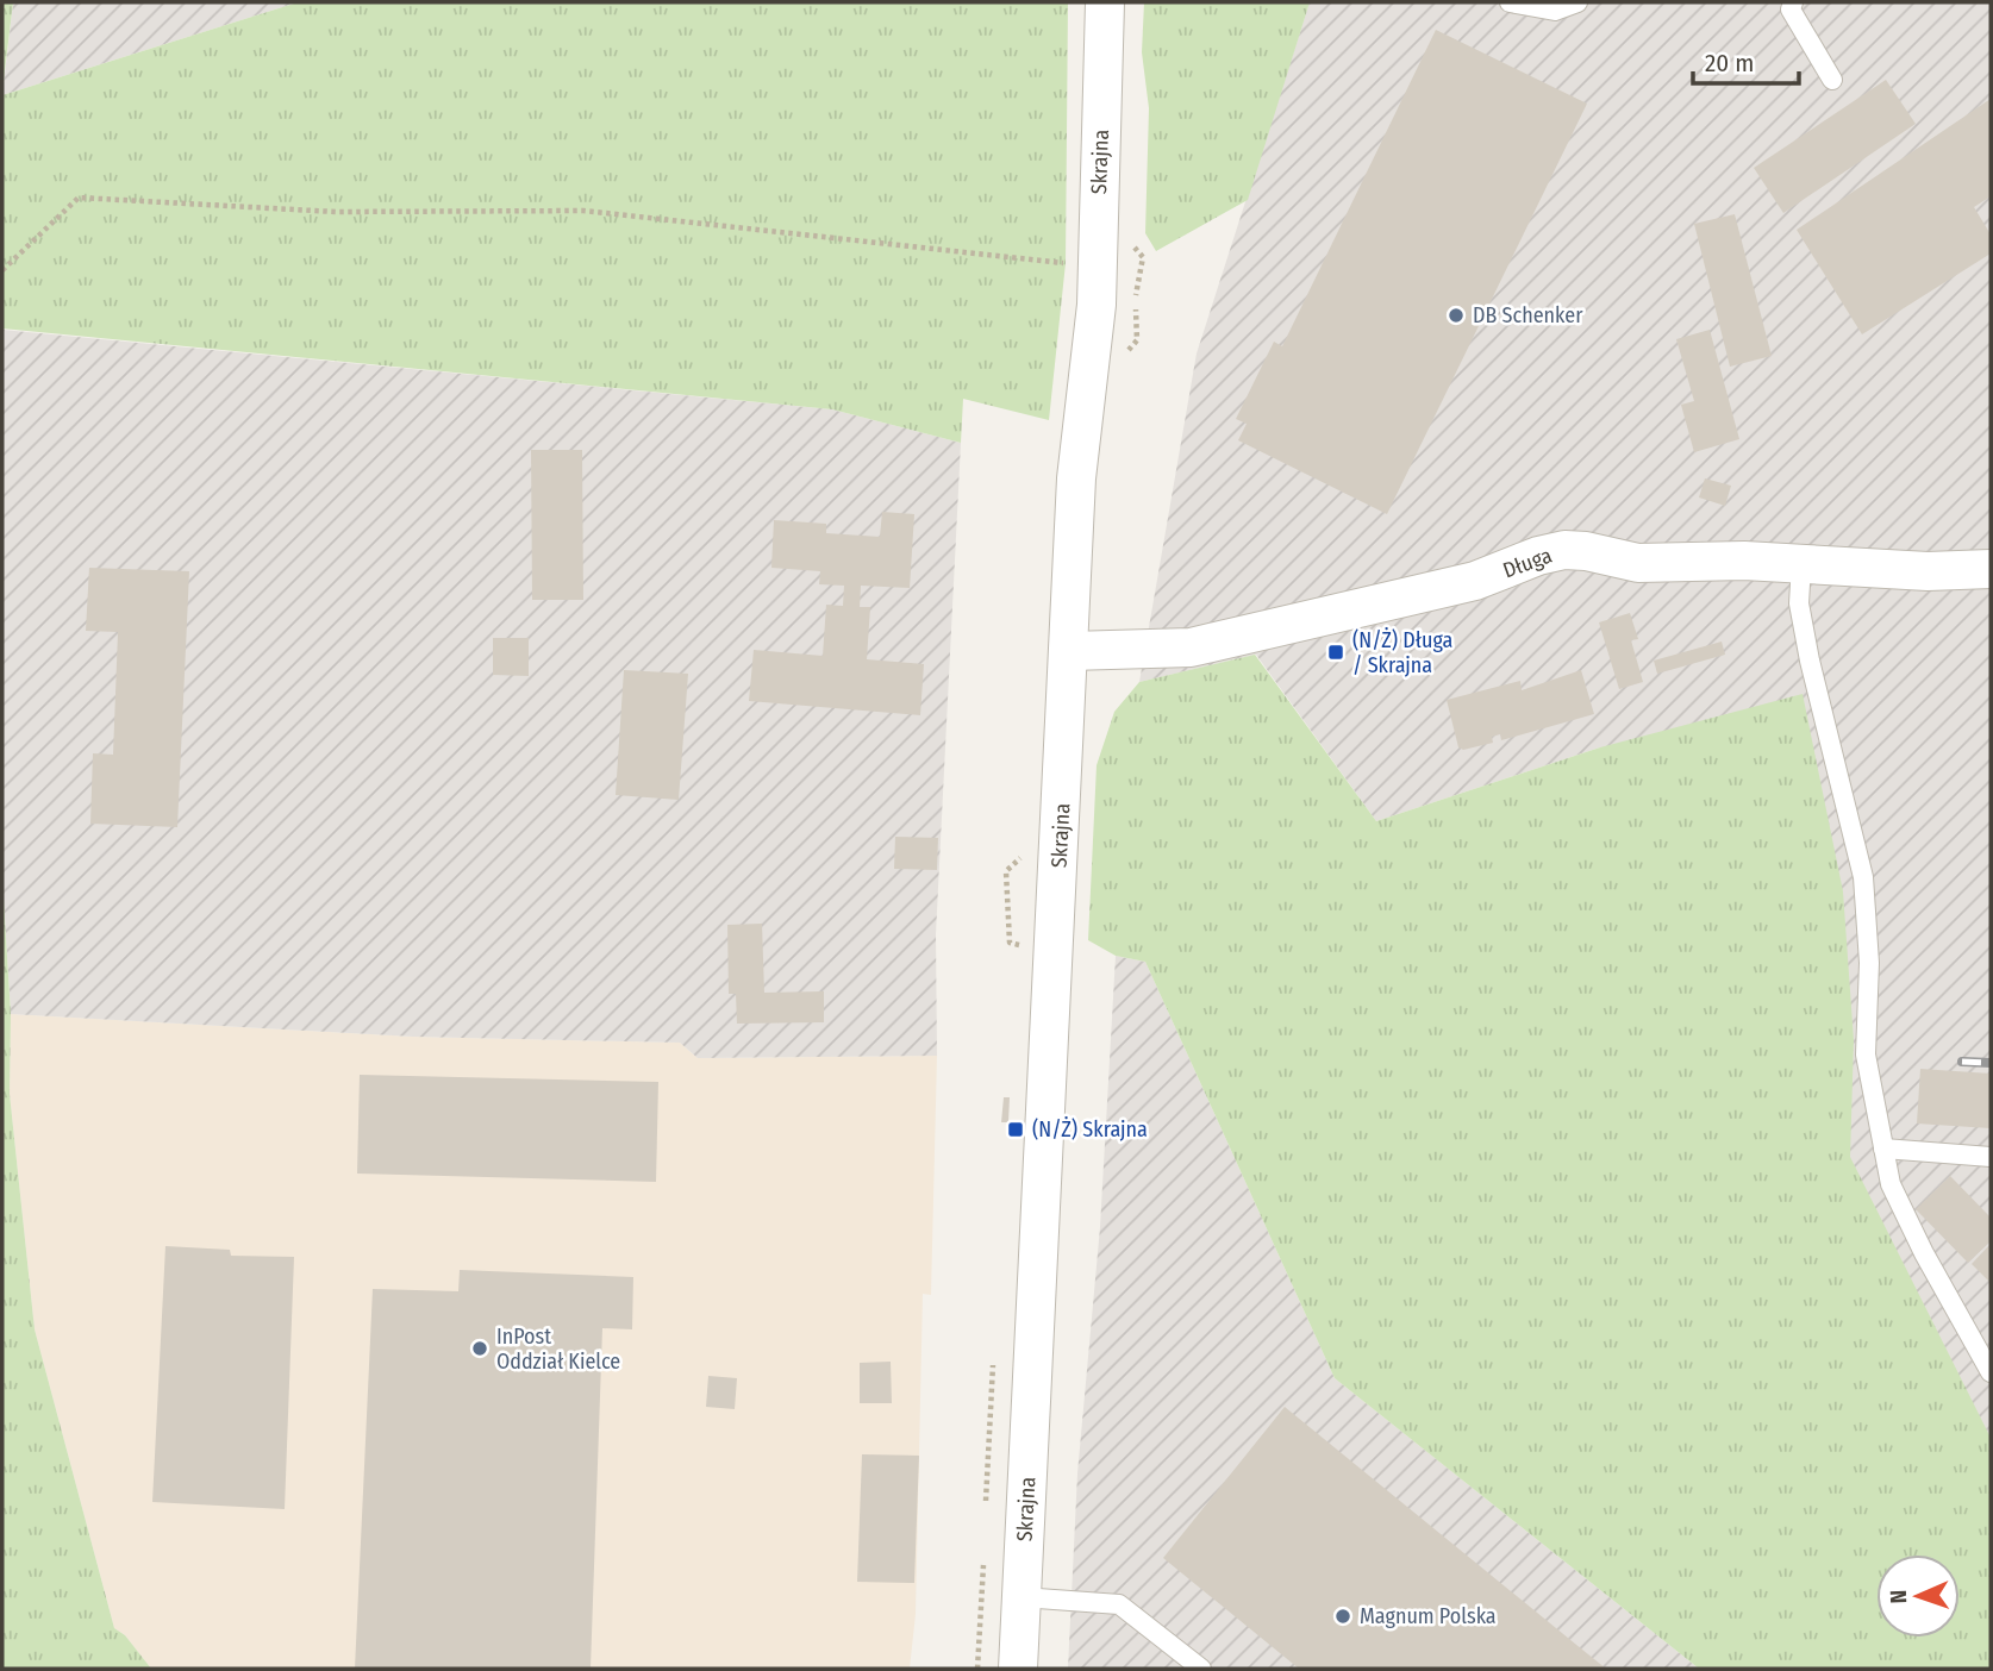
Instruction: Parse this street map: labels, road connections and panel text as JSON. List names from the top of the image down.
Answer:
{
  "streets": {
    "street": ["Skrajna", "Długa"]
  },
  "crossings": [
    ["Skrajna", "Długa"]
  ],
  "places": {
    "other": ["DB Schenker", "InPost Oddział Kielce", "Magnum Polska"],
    "transit": ["(N/Ż) Długa / Skrajna", "(N/Ż) Skrajna"]
  },
  "scale_bar": "20 m",
  "north": "left"
}
